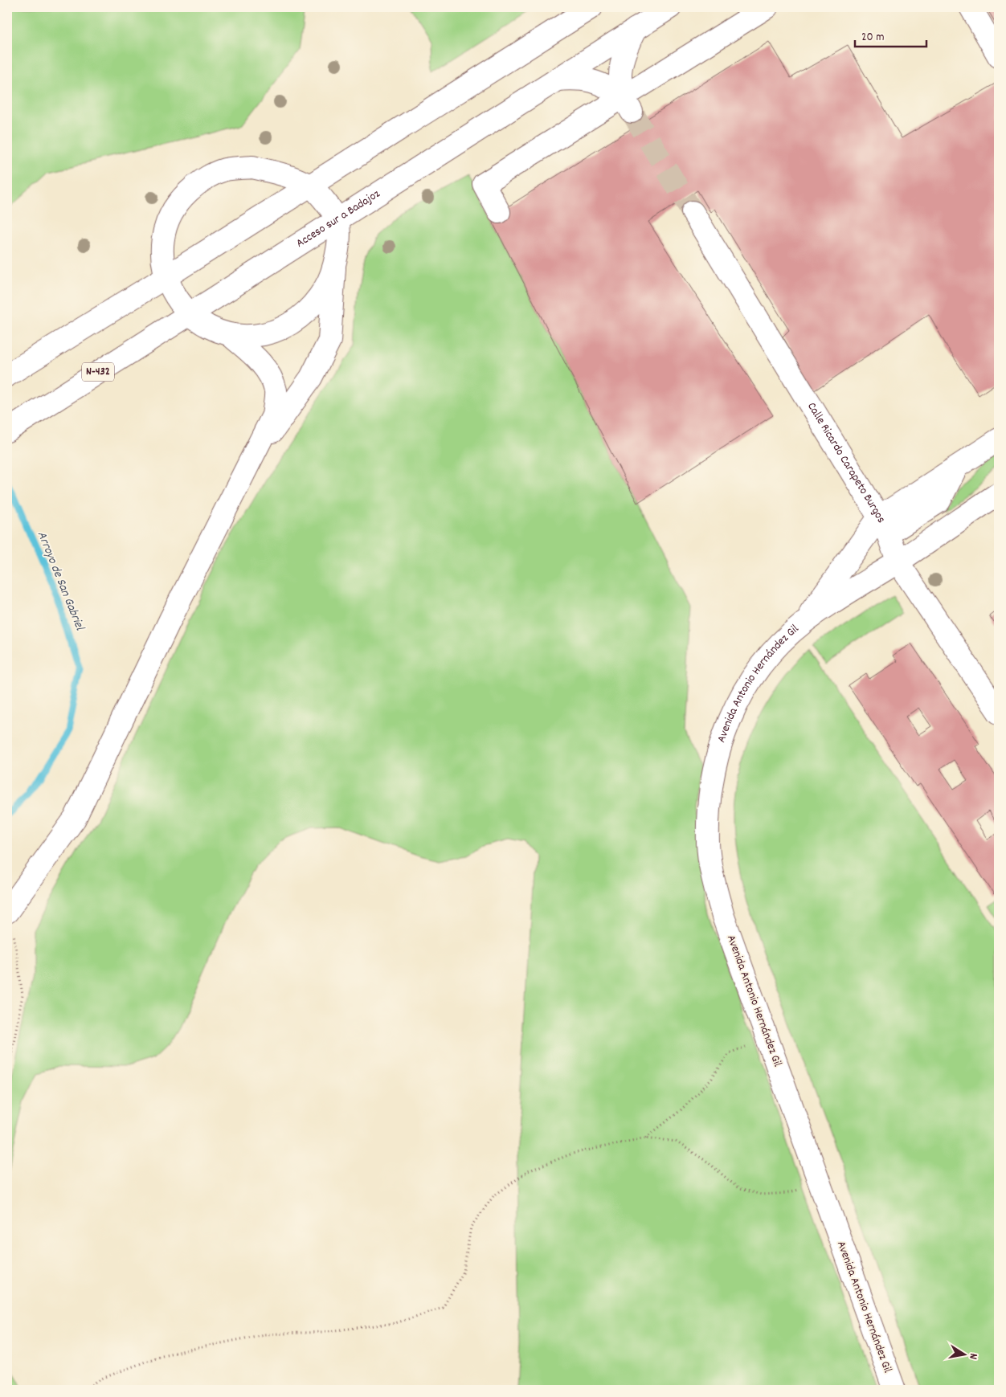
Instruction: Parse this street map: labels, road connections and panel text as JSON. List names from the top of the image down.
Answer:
{
  "streets": {
    "main road": [
      "Acceso sur a Badajoz",
      "N-432",
      "Calle Ricardo Carapeto Burgos",
      "Avenida Antonio Hernández Gil"
    ]
  },
  "crossings": [
    ["Calle Ricardo Carapeto Burgos", "Avenida Antonio Hernández Gil"]
  ],
  "water": ["Arroyo de San Gabriel"],
  "scale_bar": "20 m",
  "north": "right"
}
